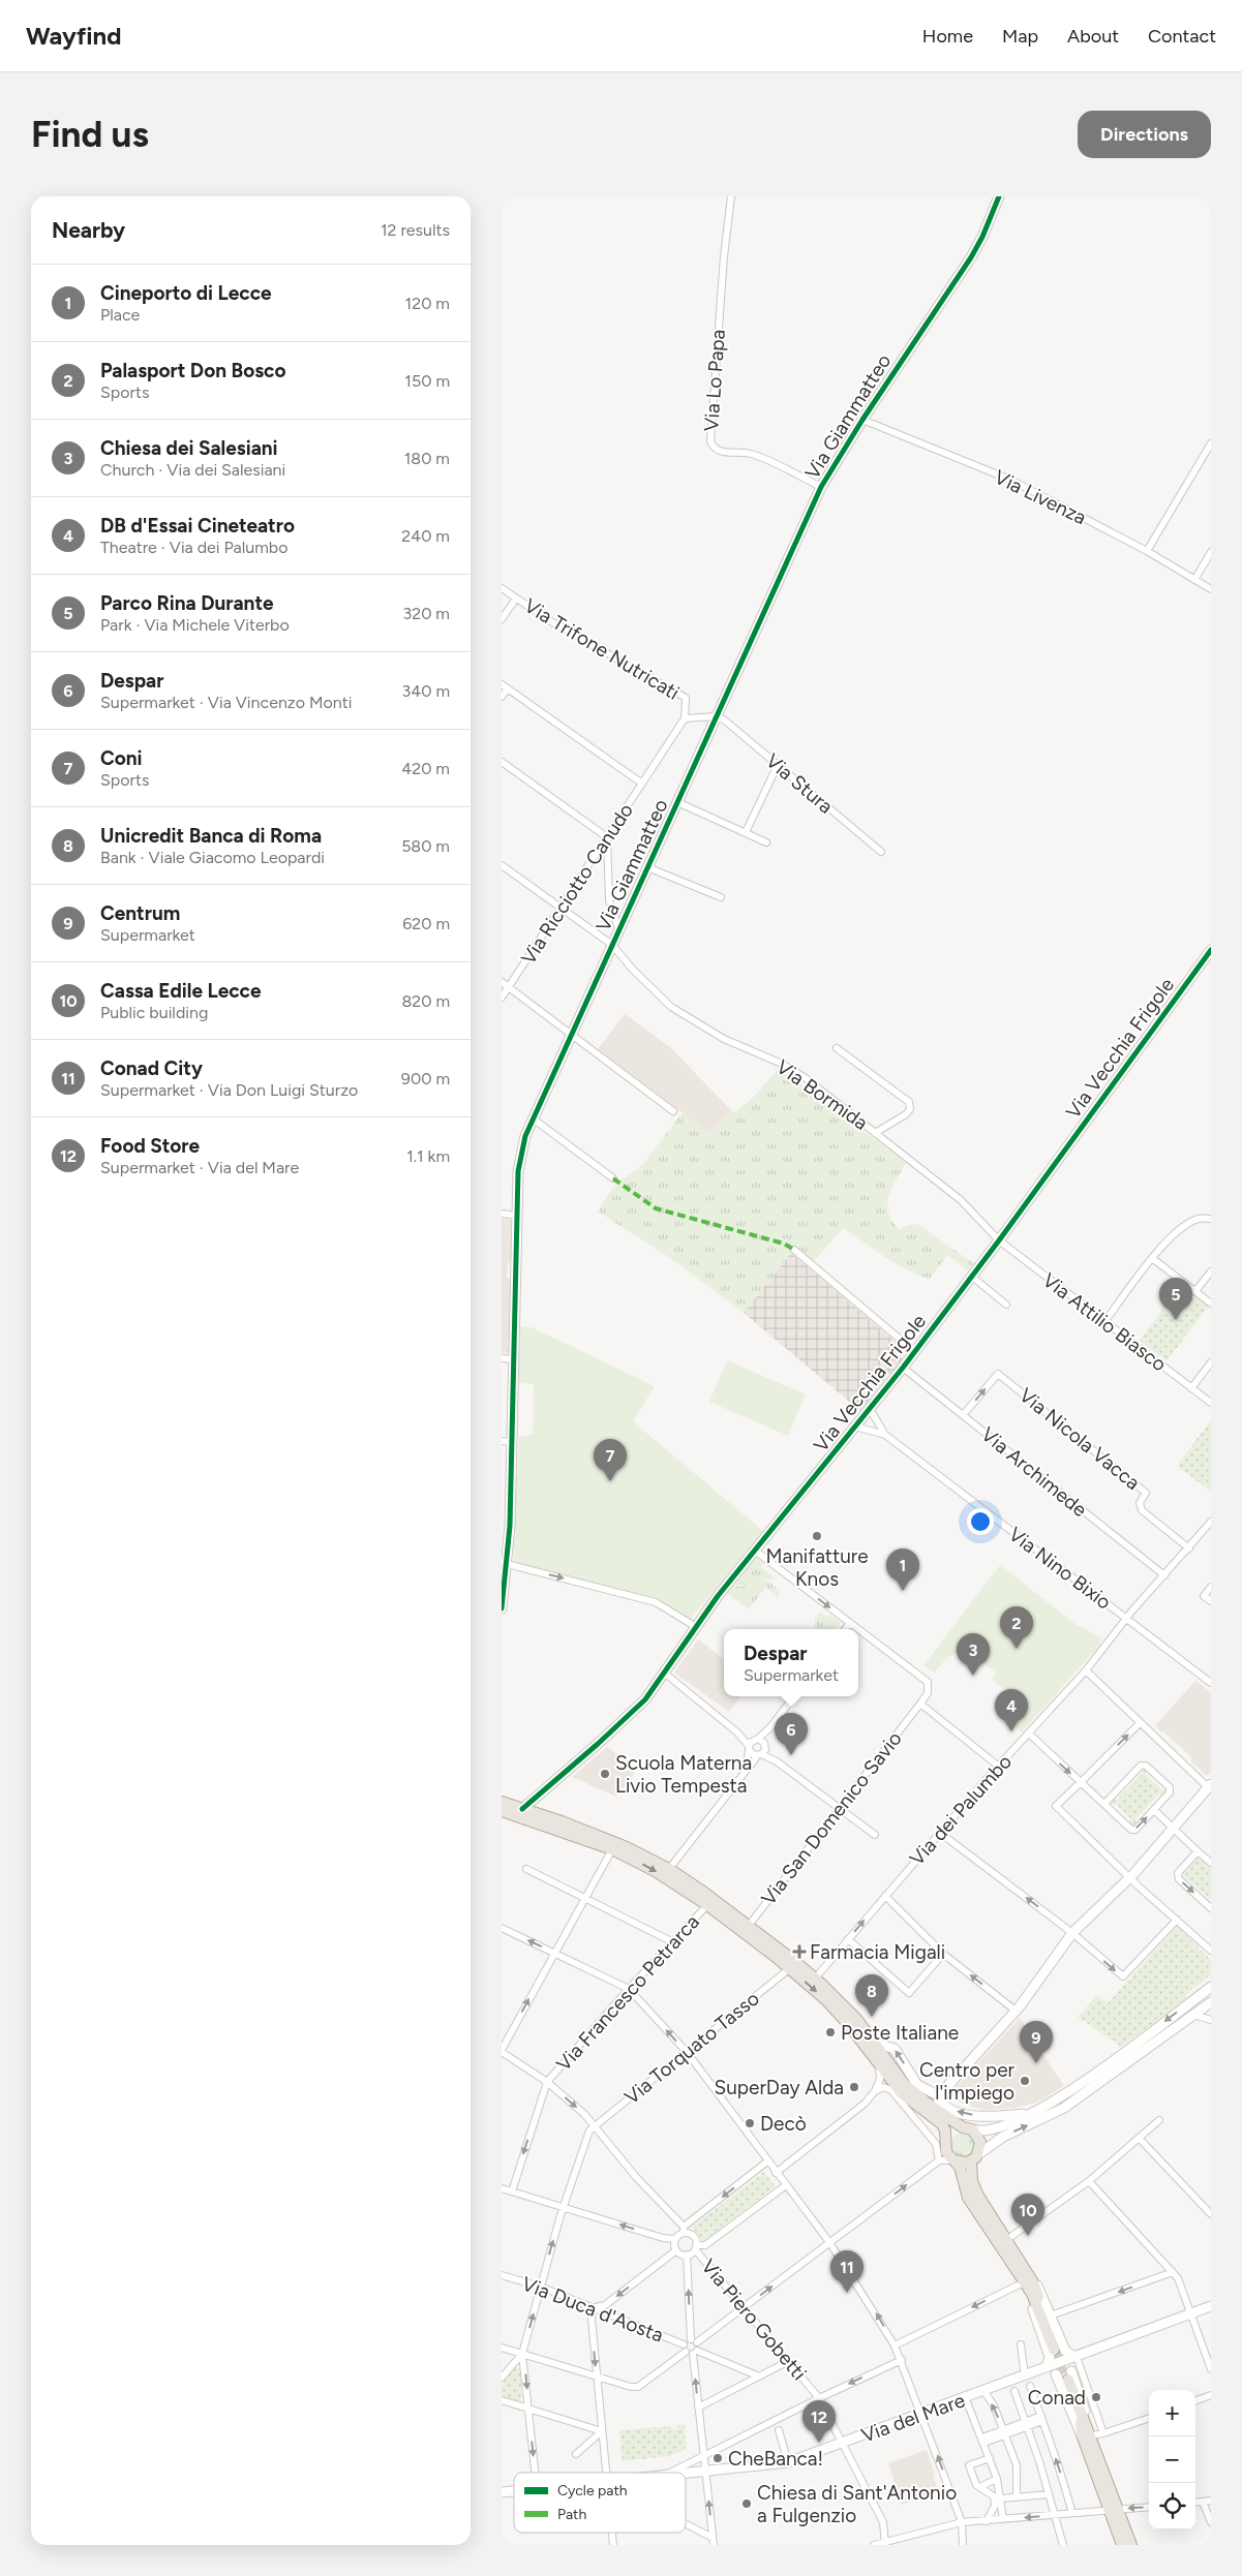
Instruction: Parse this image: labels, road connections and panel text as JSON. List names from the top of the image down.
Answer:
{
  "streets": {
    "street": [
      "Via Lo Papa",
      "Via Giammatteo",
      "Via Livenza",
      "Via Trifone Nutricati",
      "Via Stura",
      "Via Ricciotto Canudo",
      "Via Vecchia Frigole",
      "Via Bormida",
      "Via Attilio Biasco",
      "Via Nicola Vacca",
      "Via Archimede",
      "Via Nino Bixio",
      "Via dei Palumbo",
      "Via San Domenico Savio",
      "Via Francesco Petrarca",
      "Via Torquato Tasso",
      "Via Duca d'Aosta",
      "Via Piero Gobetti",
      "Via del Mare"
    ]
  },
  "crossings": [
    ["Via Lo Papa", "Via Giammatteo"],
    ["Via Giammatteo", "Via Livenza"],
    ["Via Giammatteo", "Via Stura"],
    ["Via Giammatteo", "Via Bormida"],
    ["Via Trifone Nutricati", "Via Ricciotto Canudo"],
    ["Via Ricciotto Canudo", "Via Bormida"],
    ["Via Vecchia Frigole", "Via Bormida"],
    ["Via Vecchia Frigole", "Via Attilio Biasco"],
    ["Via Vecchia Frigole", "Via Archimede"],
    ["Via Vecchia Frigole", "Via Nino Bixio"],
    ["Via Bormida", "Via Attilio Biasco"],
    ["Via Nicola Vacca", "Via Archimede"],
    ["Via Nicola Vacca", "Via dei Palumbo"],
    ["Via Archimede", "Via dei Palumbo"],
    ["Via Nino Bixio", "Via dei Palumbo"],
    ["Via Torquato Tasso", "Via Duca d'Aosta"],
    ["Via Duca d'Aosta", "Via Piero Gobetti"],
    ["Via Piero Gobetti", "Via del Mare"]
  ],
  "one_way": ["Via Nicola Vacca", "Via Duca d'Aosta"],
  "places": {
    "other": [
      "Manifatture Knos",
      "Scuola Materna Livio Tempesta",
      "Poste Italiane",
      "Centro per l'impiego",
      "SuperDay Alda",
      "Decò",
      "Conad",
      "CheBanca!",
      "Chiesa di Sant'Antonio a Fulgenzio"
    ],
    "health": ["Farmacia Migali"]
  },
  "legend": ["Cycle path", "Path"],
  "page": {
    "header": "Wayfind",
    "nav": [
      "Home",
      "Map",
      "About",
      "Contact"
    ],
    "buttons": "Directions",
    "title": "Find us",
    "heading": ["Nearby", "12 results"],
    "list": [
      {
        "mark": "1",
        "name": "Cineporto di Lecce",
        "note": "Place",
        "value": "120 m"
      },
      {
        "mark": "2",
        "name": "Palasport Don Bosco",
        "note": "Sports",
        "value": "150 m"
      },
      {
        "mark": "3",
        "name": "Chiesa dei Salesiani",
        "note": "Church · Via dei Salesiani",
        "value": "180 m"
      },
      {
        "mark": "4",
        "name": "DB d'Essai Cineteatro",
        "note": "Theatre · Via dei Palumbo",
        "value": "240 m"
      },
      {
        "mark": "5",
        "name": "Parco Rina Durante",
        "note": "Park · Via Michele Viterbo",
        "value": "320 m"
      },
      {
        "mark": "6",
        "name": "Despar",
        "note": "Supermarket · Via Vincenzo Monti",
        "value": "340 m"
      },
      {
        "mark": "7",
        "name": "Coni",
        "note": "Sports",
        "value": "420 m"
      },
      {
        "mark": "8",
        "name": "Unicredit Banca di Roma",
        "note": "Bank · Viale Giacomo Leopardi",
        "value": "580 m"
      },
      {
        "mark": "9",
        "name": "Centrum",
        "note": "Supermarket",
        "value": "620 m"
      },
      {
        "mark": "10",
        "name": "Cassa Edile Lecce",
        "note": "Public building",
        "value": "820 m"
      },
      {
        "mark": "11",
        "name": "Conad City",
        "note": "Supermarket · Via Don Luigi Sturzo",
        "value": "900 m"
      },
      {
        "mark": "12",
        "name": "Food Store",
        "note": "Supermarket · Via del Mare",
        "value": "1.1 km"
      }
    ],
    "pins": [
      "5",
      "7",
      "1",
      "2",
      "3",
      "4",
      "6",
      "8",
      "9",
      "10",
      "11",
      "12"
    ],
    "popup": ["Despar", "Supermarket"],
    "map_buttons": ["+", "−"]
  }
}
